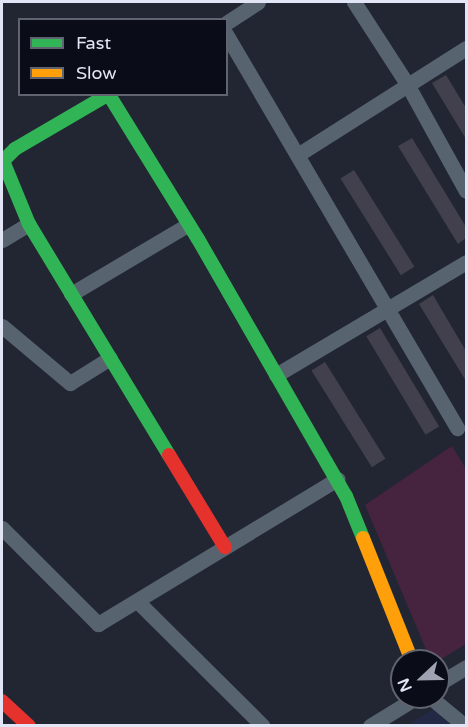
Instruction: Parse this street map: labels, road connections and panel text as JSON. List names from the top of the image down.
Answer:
{
  "legend": ["Fast", "Slow"],
  "north": "left"
}
